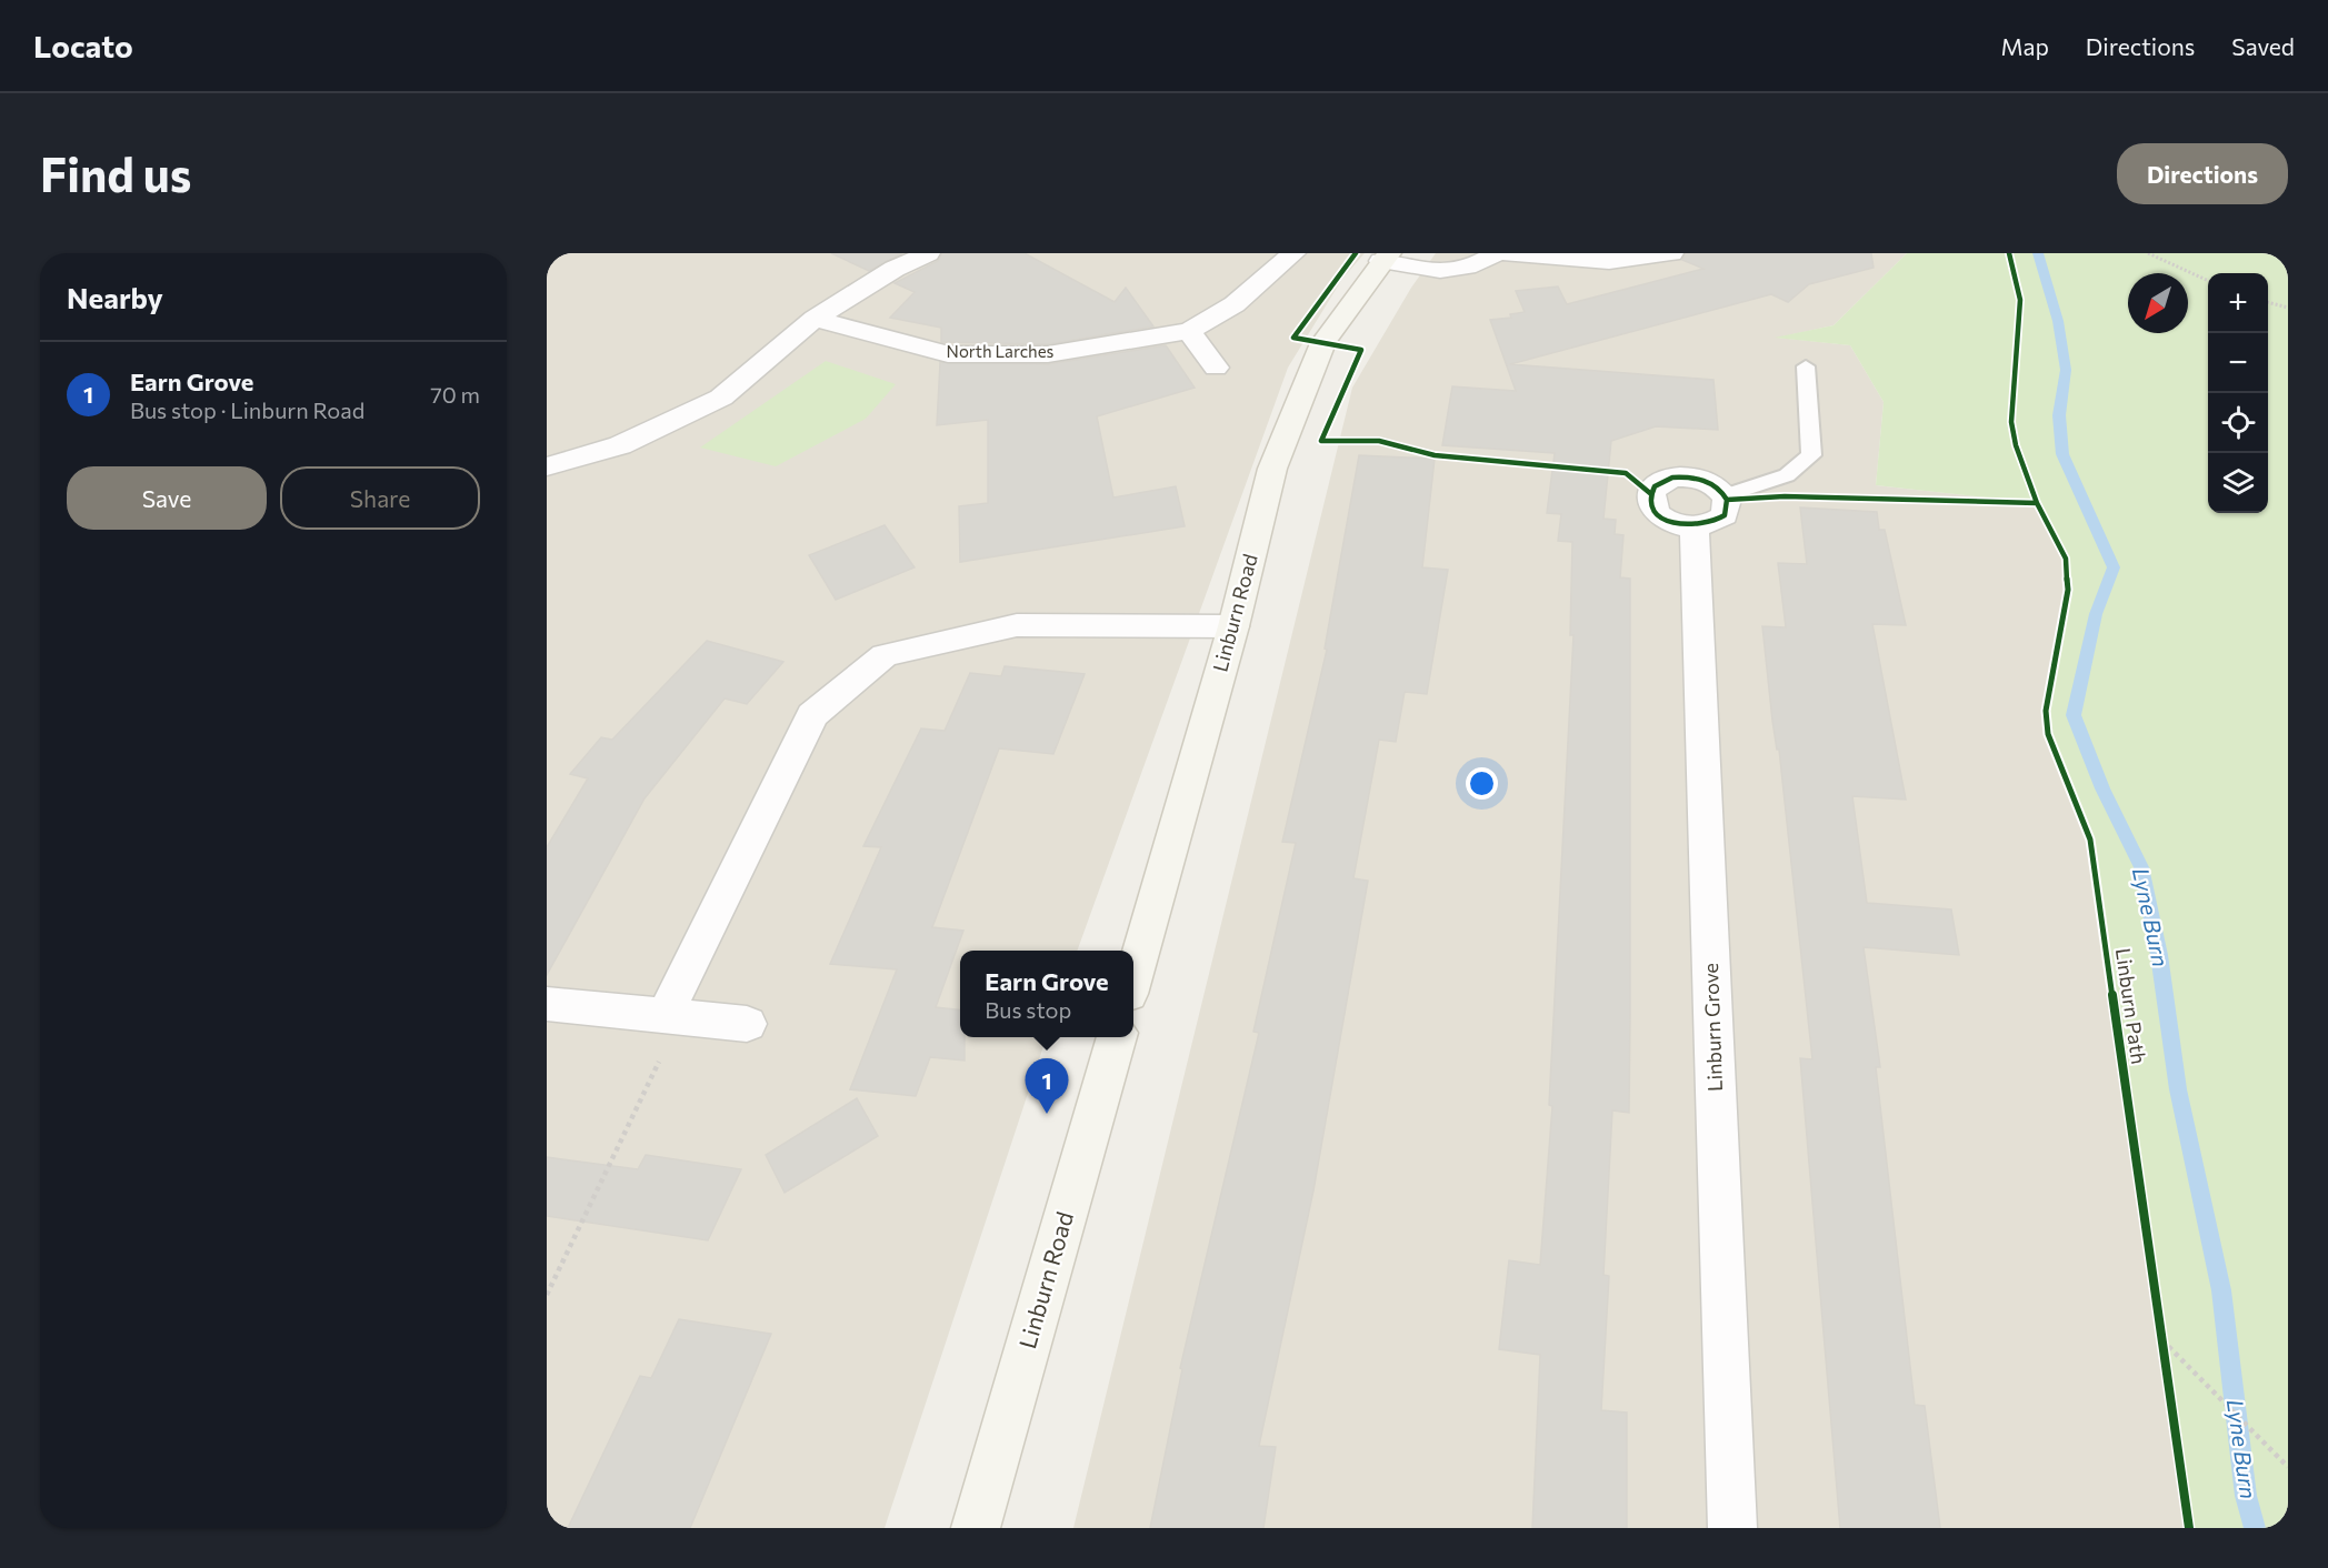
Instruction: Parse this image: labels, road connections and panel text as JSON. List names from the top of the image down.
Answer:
{
  "streets": {
    "street": ["North Larches", "Linburn Road", "Linburn Grove"],
    "cycle path": ["Linburn Path"]
  },
  "water": ["Lyne Burn"],
  "north": "bottom left",
  "page": {
    "header": "Locato",
    "nav": ["Map", "Directions", "Saved"],
    "buttons": [
      "Directions",
      ["Save", "Share"]
    ],
    "title": "Find us",
    "heading": "Nearby",
    "map_buttons": ["+", "−"],
    "list": [
      {
        "mark": "1",
        "name": "Earn Grove",
        "note": "Bus stop · Linburn Road",
        "value": "70 m"
      }
    ],
    "popup": ["Earn Grove", "Bus stop"],
    "pins": "1"
  }
}
